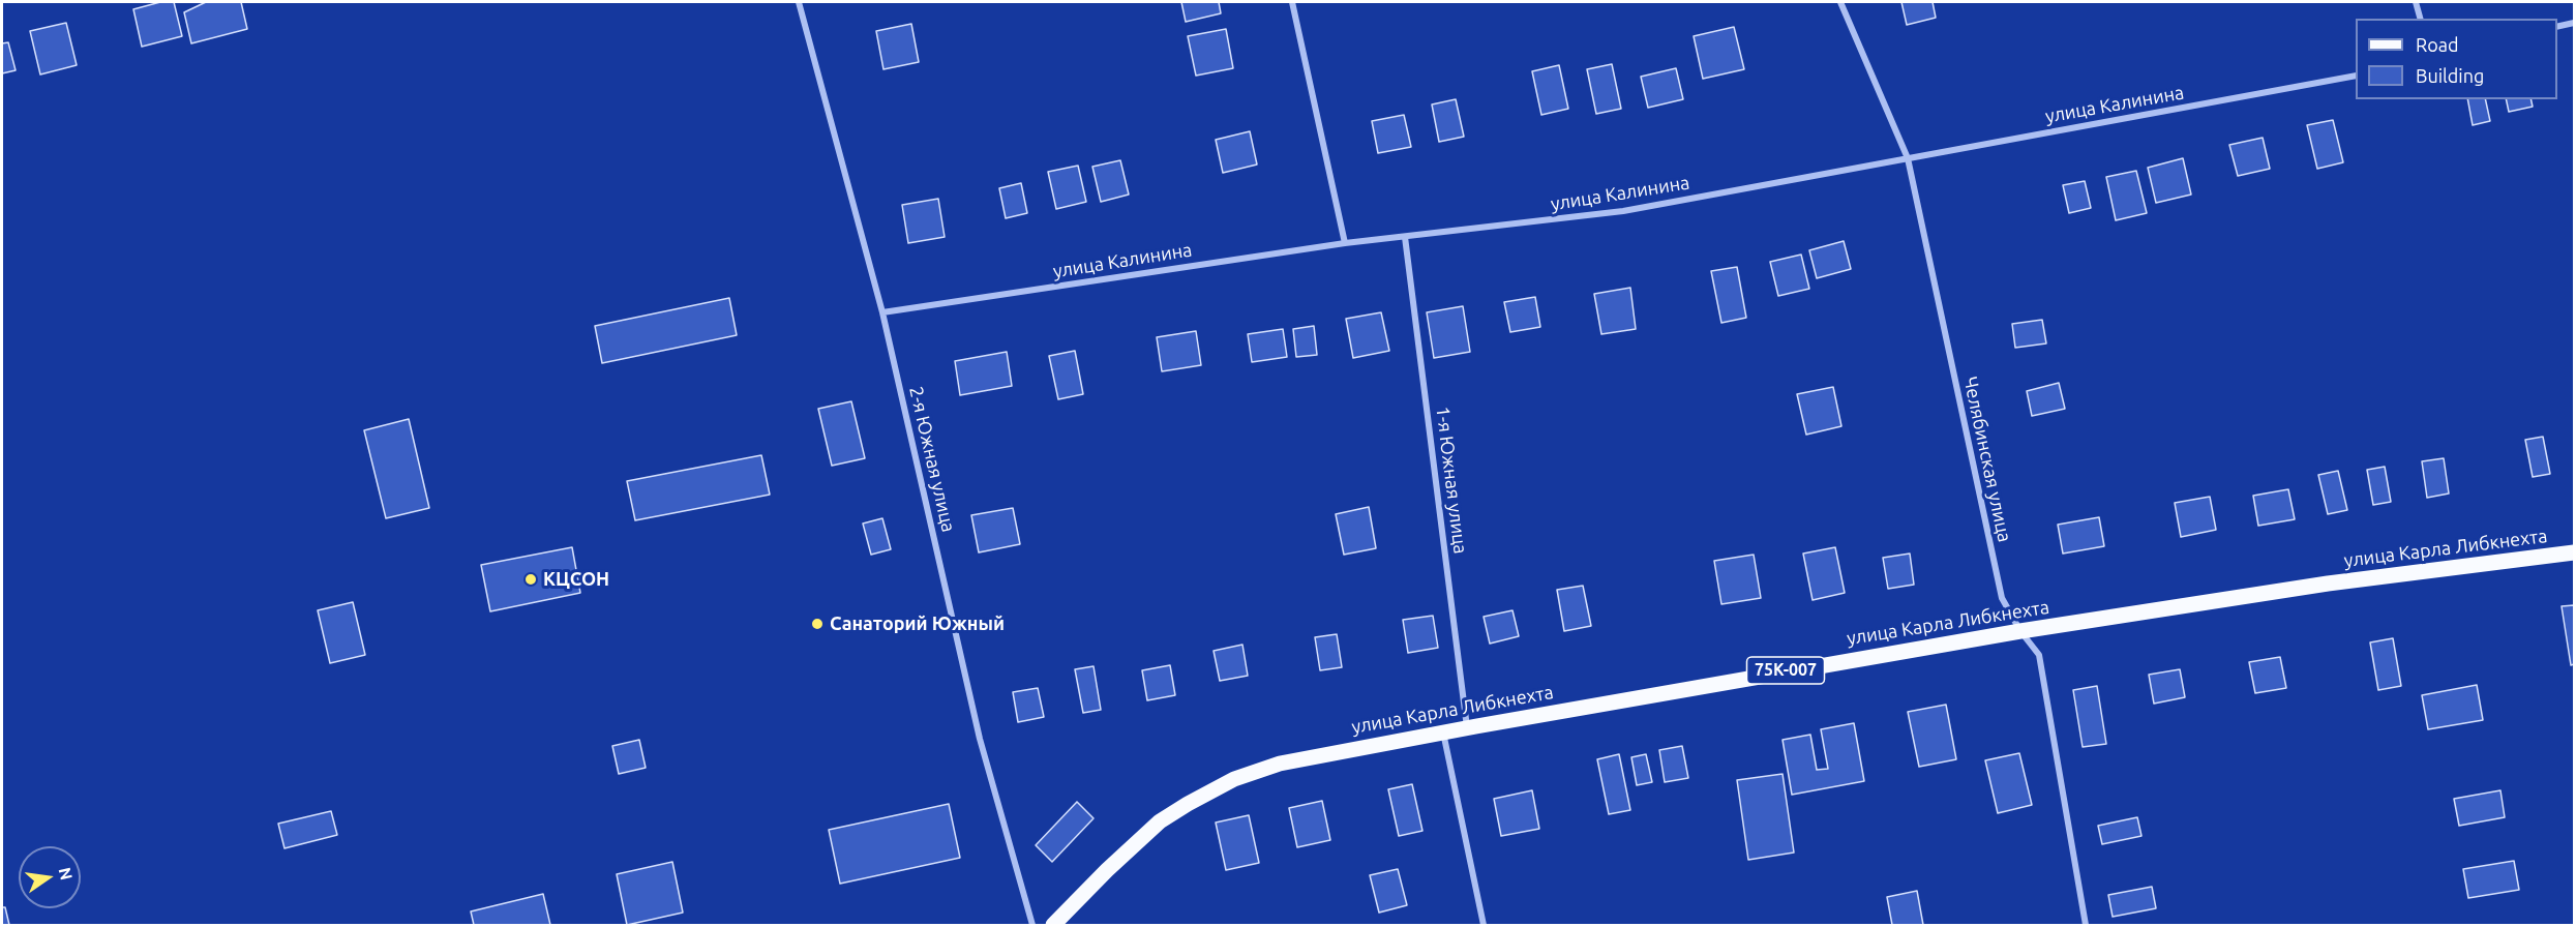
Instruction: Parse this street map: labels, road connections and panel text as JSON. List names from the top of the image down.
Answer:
{
  "streets": {
    "main road": ["улица Карла Либкнехта", "75К-007"],
    "street": [
      "улица Калинина",
      "2-я Южная улица",
      "Челябинская улица",
      "1-я Южная улица"
    ]
  },
  "crossings": [
    ["улица Калинина", "2-я Южная улица"],
    ["улица Калинина", "Челябинская улица"],
    ["улица Калинина", "1-я Южная улица"],
    ["Челябинская улица", "улица Карла Либкнехта"],
    ["1-я Южная улица", "улица Карла Либкнехта"]
  ],
  "places": ["КЦСОН", "Санаторий Южный"],
  "legend": ["Road", "Building"],
  "north": "right"
}
